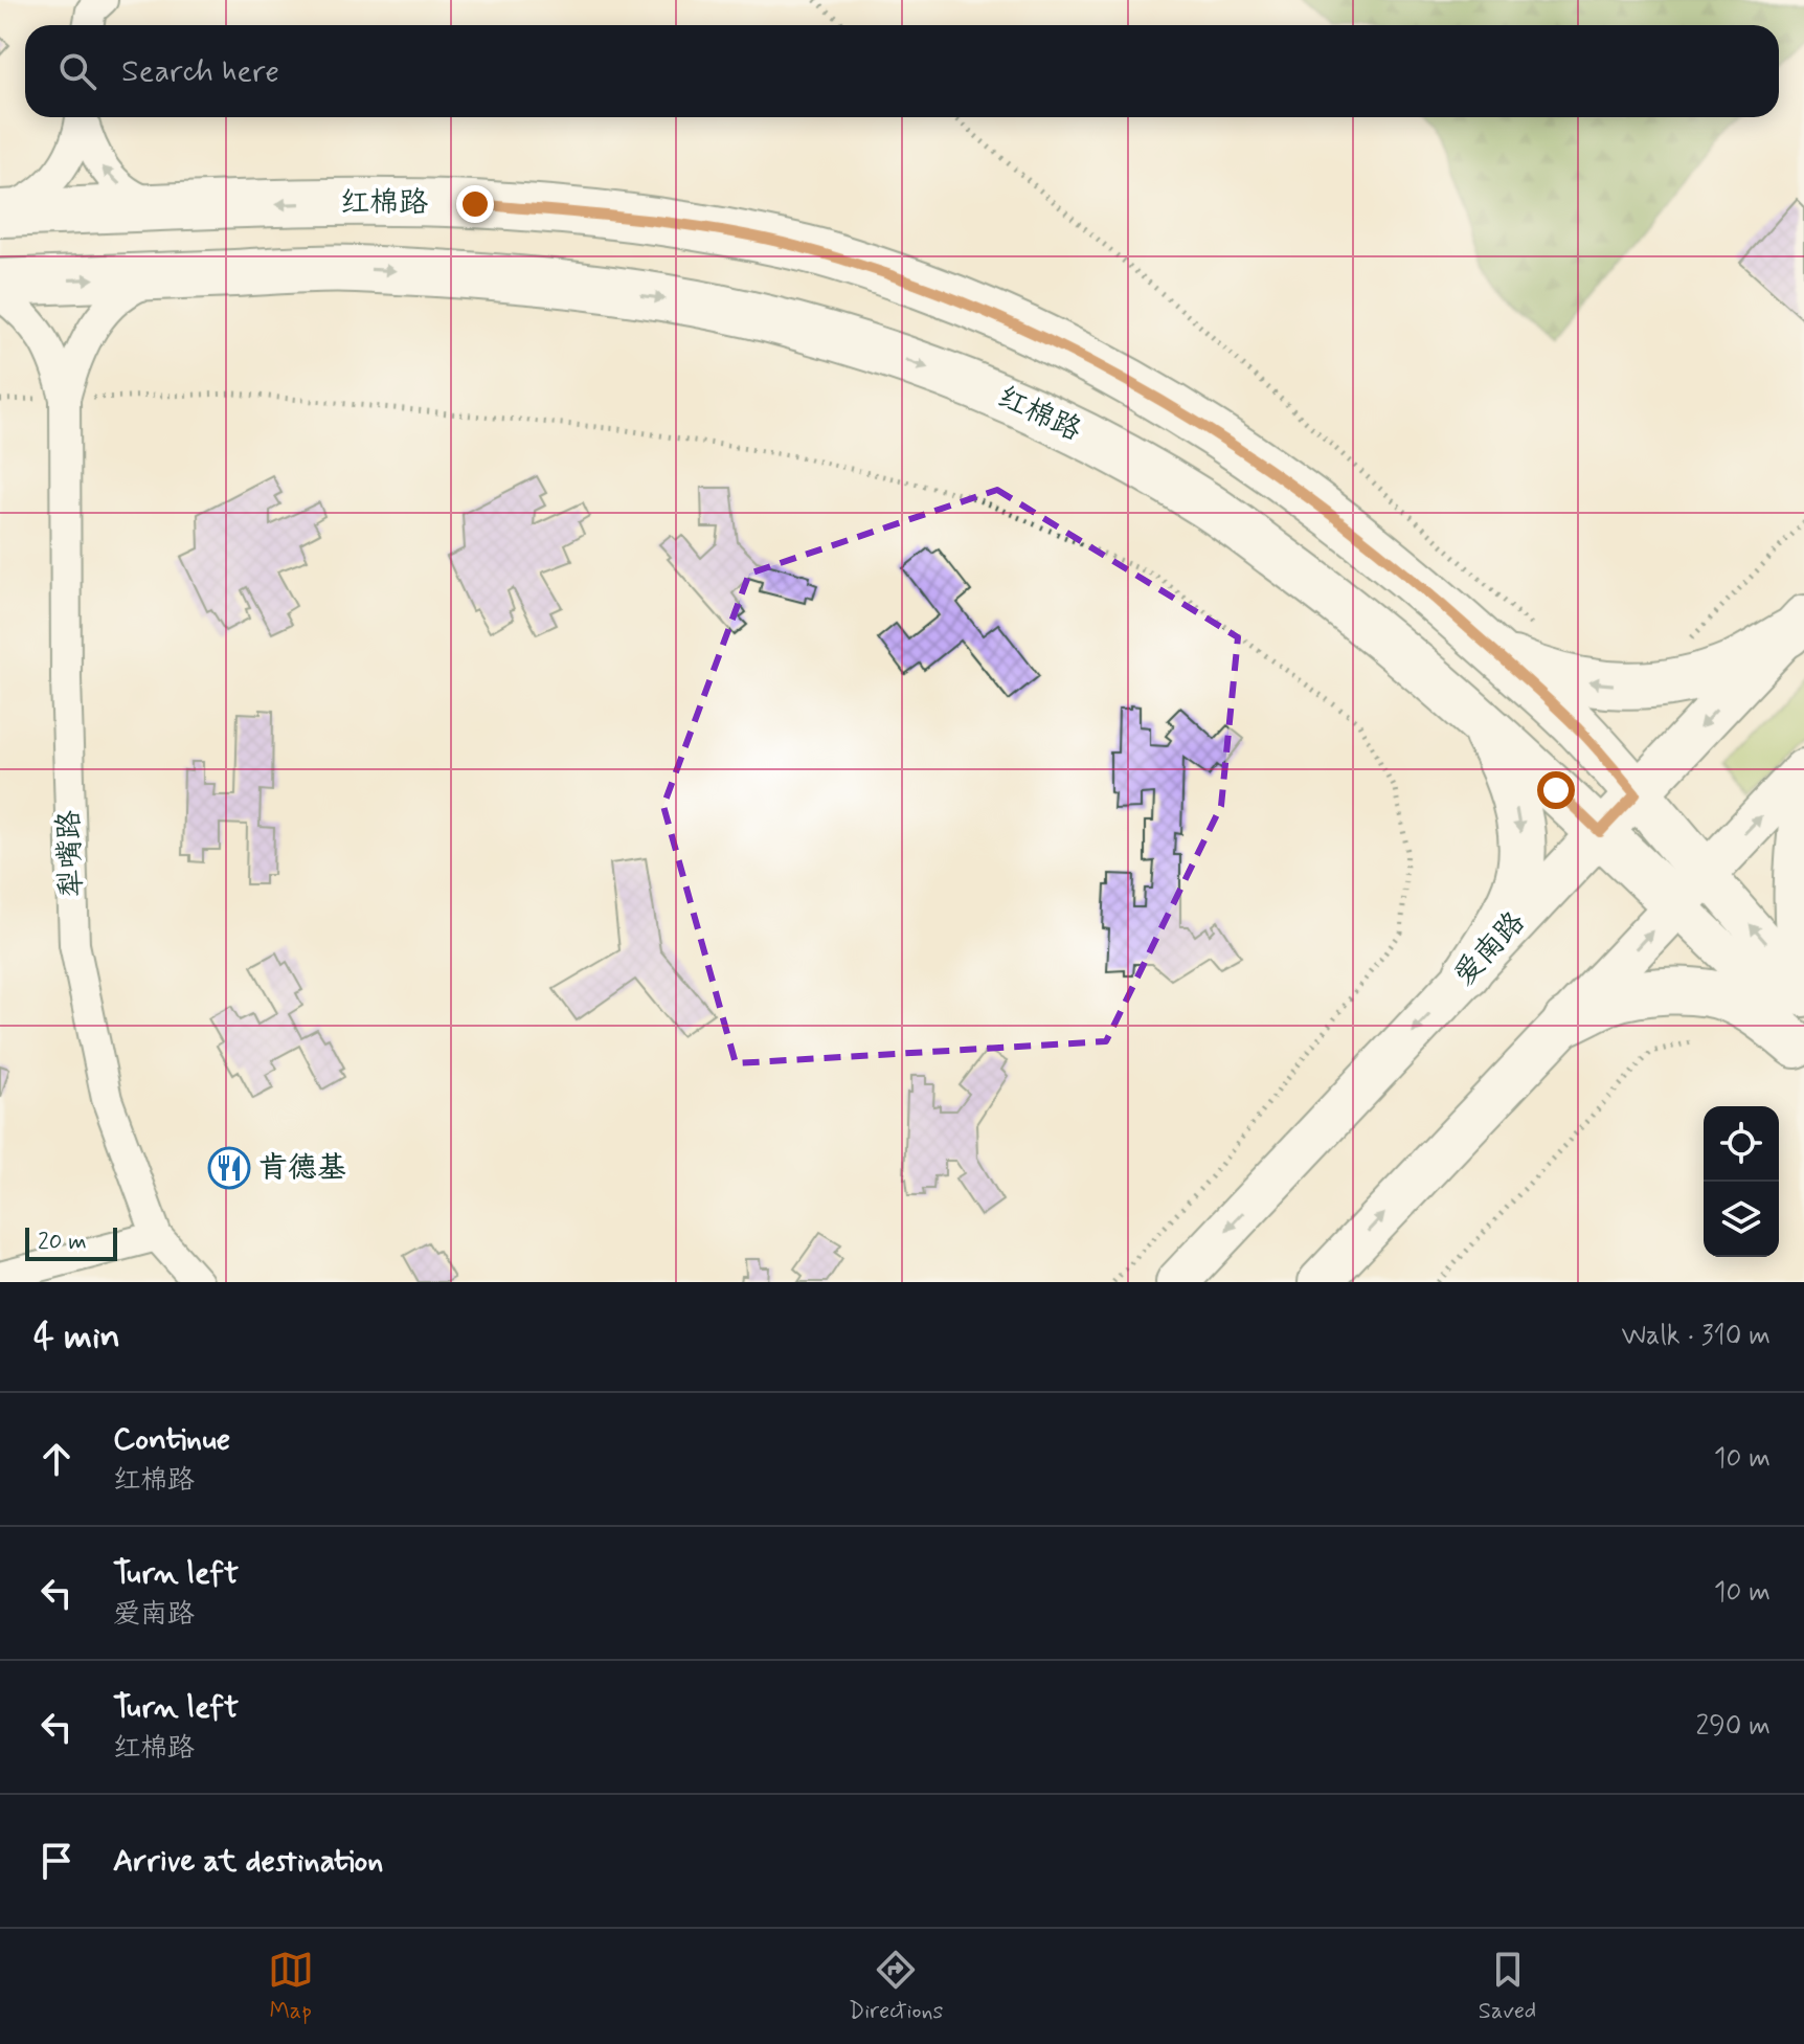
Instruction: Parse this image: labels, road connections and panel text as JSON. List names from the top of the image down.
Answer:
{
  "streets": {
    "main road": ["红棉路", "爱南路"],
    "street": ["犁嘴路"]
  },
  "crossings": [
    ["红棉路", "犁嘴路"],
    ["红棉路", "爱南路"]
  ],
  "places": {
    "restaurant": ["肯德基"]
  },
  "scale_bar": "20 m",
  "page": {
    "search": "Search here",
    "scale": "20 m",
    "heading": ["4 min", "Walk · 310 m"],
    "list": [
      ["Continue", "红棉路", "10 m"],
      ["Turn left", "爱南路", "10 m"],
      ["Turn left", "红棉路", "290 m"],
      "Arrive at destination"
    ],
    "nav": ["Map", "Directions", "Saved"]
  }
}
